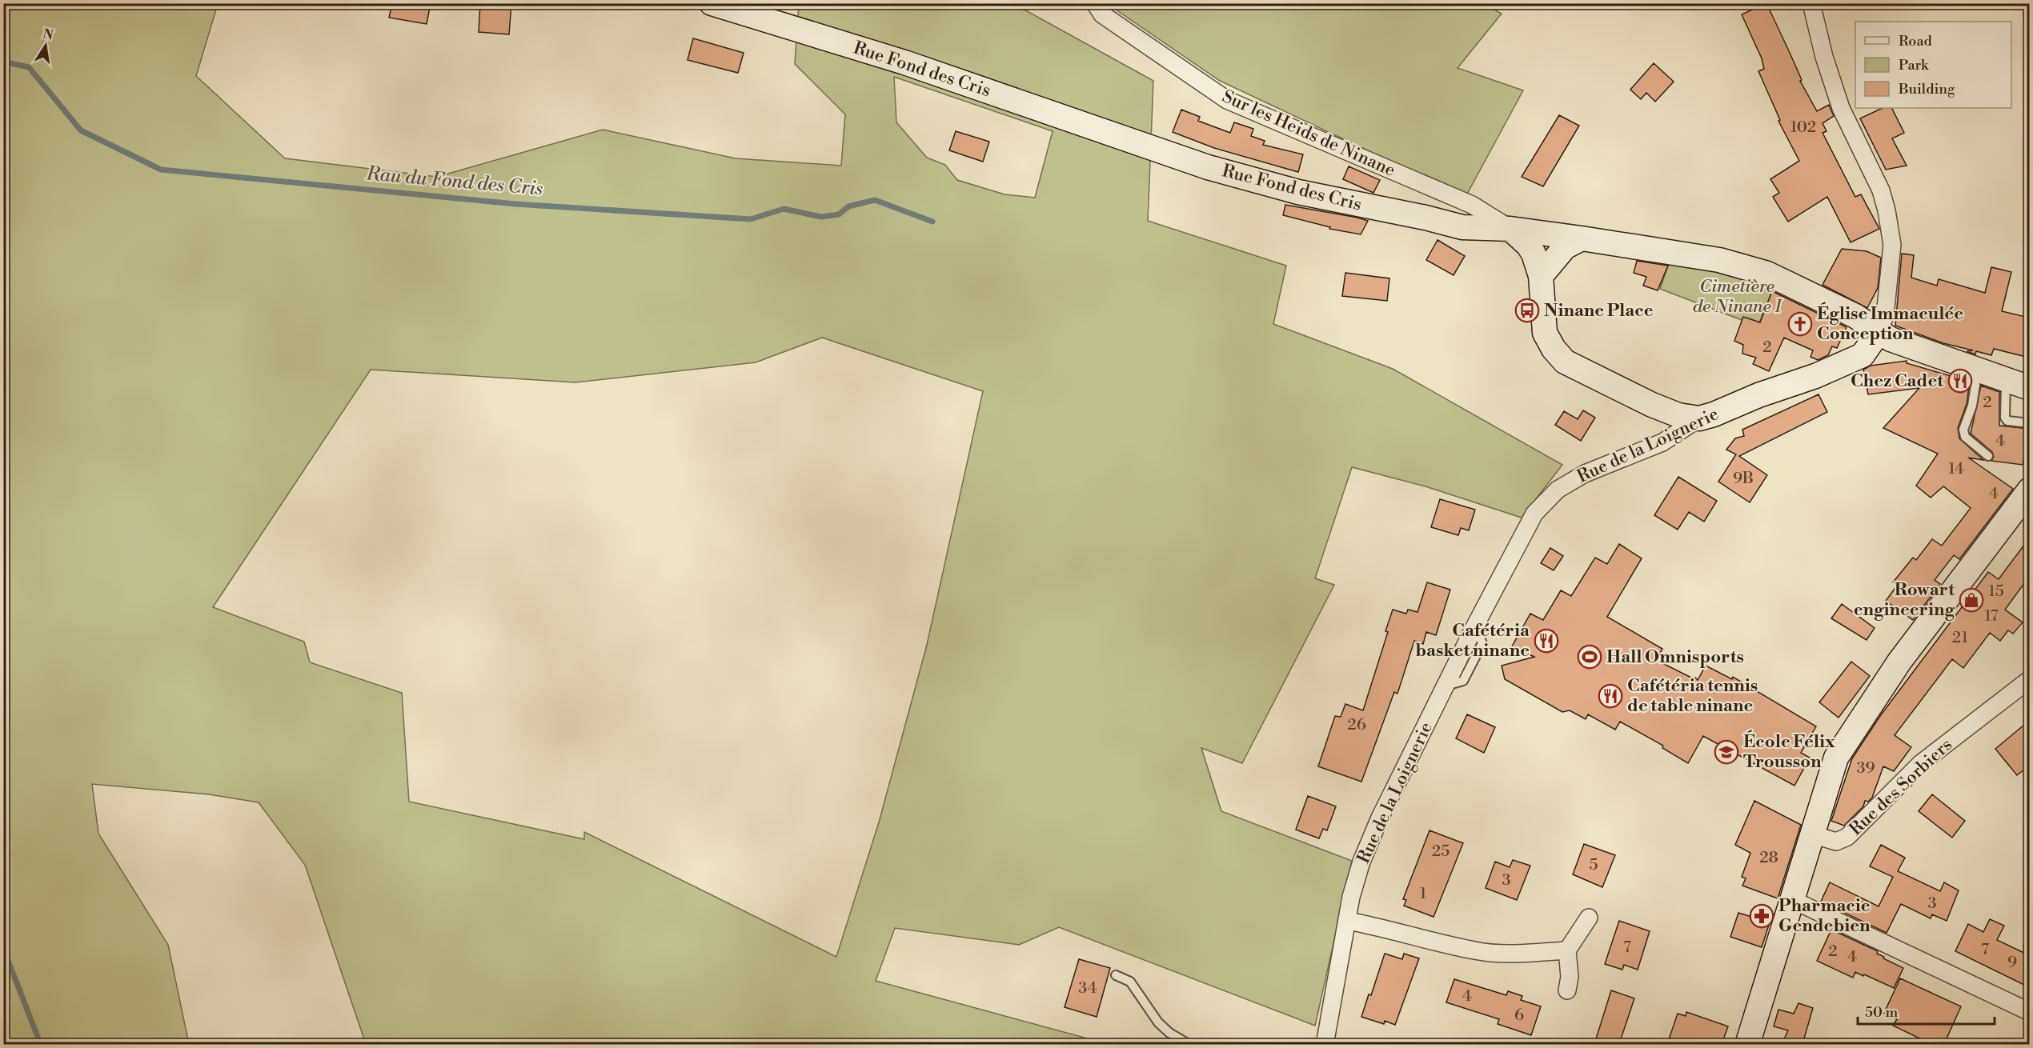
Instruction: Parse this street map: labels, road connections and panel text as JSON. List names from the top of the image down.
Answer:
{
  "streets": {
    "street": [
      "Rue Fond des Cris",
      "Sur les Heids de Ninane",
      "Rue de la Loignerie",
      "Rue des Sorbiers"
    ]
  },
  "crossings": [
    ["Rue Fond des Cris", "Sur les Heids de Ninane"],
    ["Rue Fond des Cris", "Rue de la Loignerie"]
  ],
  "water": ["Rau du Fond des Cris"],
  "parks": ["Cimetière de Ninane I"],
  "places": {
    "bus stop": ["Ninane Place"],
    "church": ["Église Immaculée Conception"],
    "restaurant": ["Chez Cadet", "Cafétéria basket ninane", "Cafétéria tennis de table ninane"],
    "shop": ["Rowart engineering"],
    "sports": ["Hall Omnisports"],
    "school or university": ["École Félix Trousson"],
    "pharmacy": ["Pharmacie Gendebien"]
  },
  "house_numbers": [
    "102",
    "2",
    "2",
    "4",
    "14",
    "9B",
    "4",
    "15",
    "17",
    "21",
    "26",
    "39",
    "25",
    "28",
    "5",
    "3",
    "1",
    "3",
    "7",
    "7",
    "2",
    "4",
    "9",
    "34",
    "4",
    "6"
  ],
  "legend": ["Road", "Park", "Building"],
  "scale_bar": "50 m",
  "north": "top"
}
